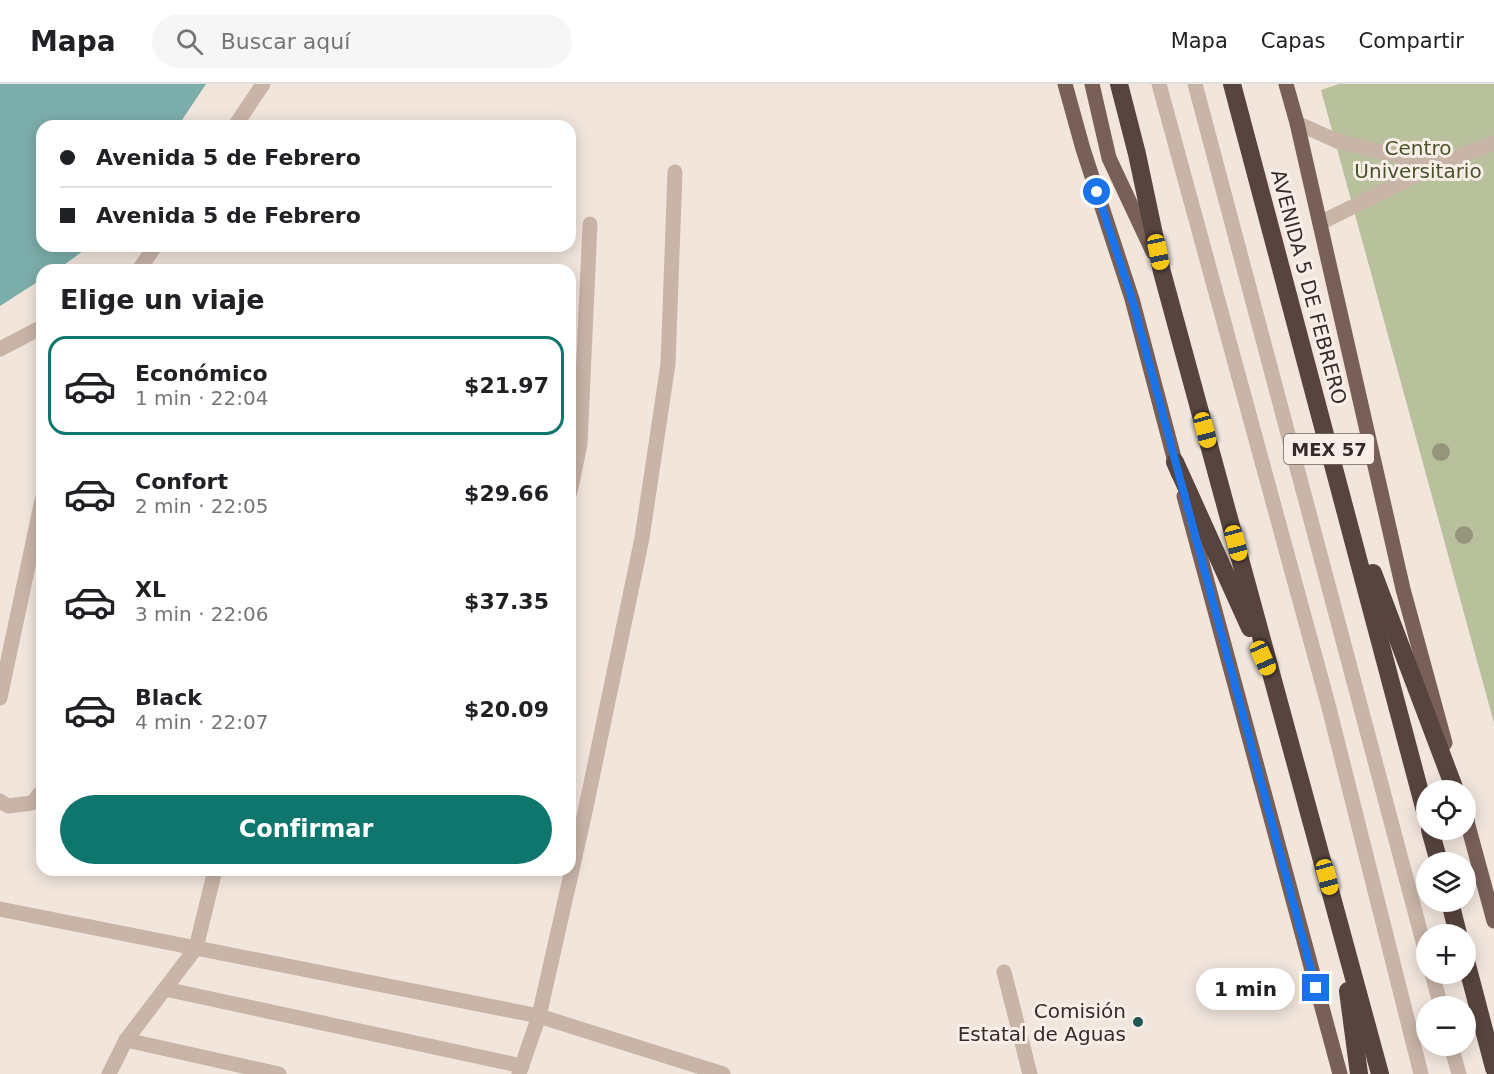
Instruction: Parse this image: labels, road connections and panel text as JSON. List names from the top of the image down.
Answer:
{
  "streets": {
    "highway": ["AVENIDA 5 DE FEBRERO", "MEX 57"]
  },
  "parks": ["Centro Universitario"],
  "places": ["Comisión Estatal de Aguas"],
  "page": {
    "header": "Mapa",
    "search": "Buscar aquí",
    "nav": ["Mapa", "Capas", "Compartir"],
    "banner": ["Avenida 5 de Febrero", "Avenida 5 de Febrero"],
    "heading": "Elige un viaje",
    "list": [
      {
        "name": "Económico",
        "note": "1 min · 22:04",
        "value": "$21.97"
      },
      {
        "name": "Confort",
        "note": "2 min · 22:05",
        "value": "$29.66"
      },
      {
        "name": "XL",
        "note": "3 min · 22:06",
        "value": "$37.35"
      },
      {
        "name": "Black",
        "note": "4 min · 22:07",
        "value": "$20.09"
      }
    ],
    "map_buttons": ["+", "−"],
    "buttons": "Confirmar",
    "bubble": "1 min"
  }
}
